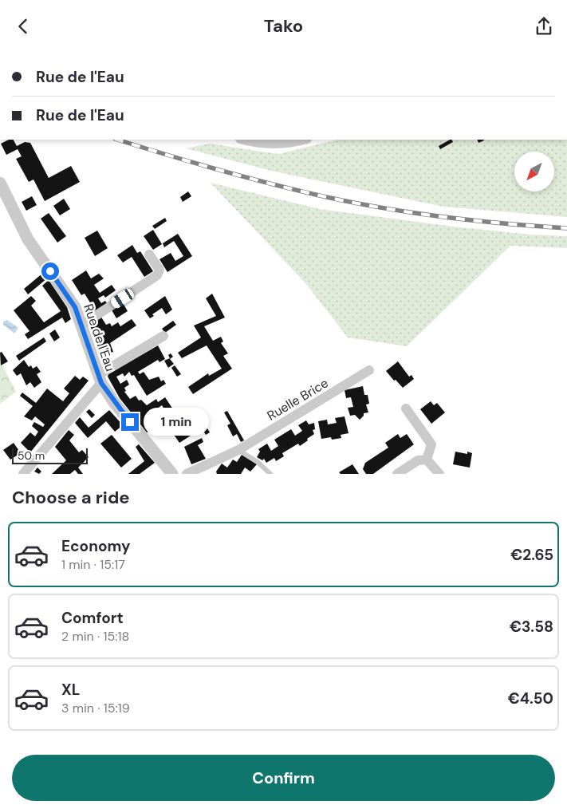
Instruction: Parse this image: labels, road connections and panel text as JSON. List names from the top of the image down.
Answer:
{
  "streets": {
    "street": ["Rue de l'Eau", "Ruelle Brice"]
  },
  "scale_bar": "50 m",
  "north": "bottom left",
  "page": {
    "header": "Tako",
    "banner": ["Rue de l'Eau", "Rue de l'Eau"],
    "bubble": "1 min",
    "scale": "50 m",
    "heading": "Choose a ride",
    "list": [
      {
        "name": "Economy",
        "note": "1 min · 15:17",
        "value": "€2.65"
      },
      {
        "name": "Comfort",
        "note": "2 min · 15:18",
        "value": "€3.58"
      },
      {
        "name": "XL",
        "note": "3 min · 15:19",
        "value": "€4.50"
      }
    ],
    "buttons": "Confirm"
  }
}
